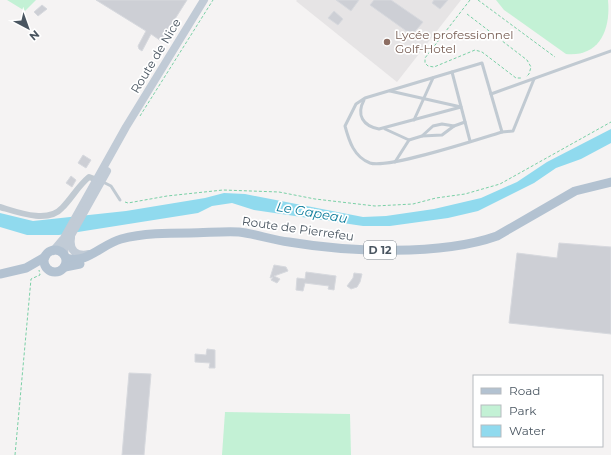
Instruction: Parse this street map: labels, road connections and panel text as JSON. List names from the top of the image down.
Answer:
{
  "streets": {
    "main road": ["Route de Nice", "Route de Pierrefeu", "D 12"]
  },
  "crossings": [
    ["Route de Pierrefeu", "D 12"]
  ],
  "water": ["Le Gapeau"],
  "places": ["Lycée professionnel Golf-Hotel"],
  "legend": ["Road", "Park", "Water"],
  "north": "bottom right"
}
